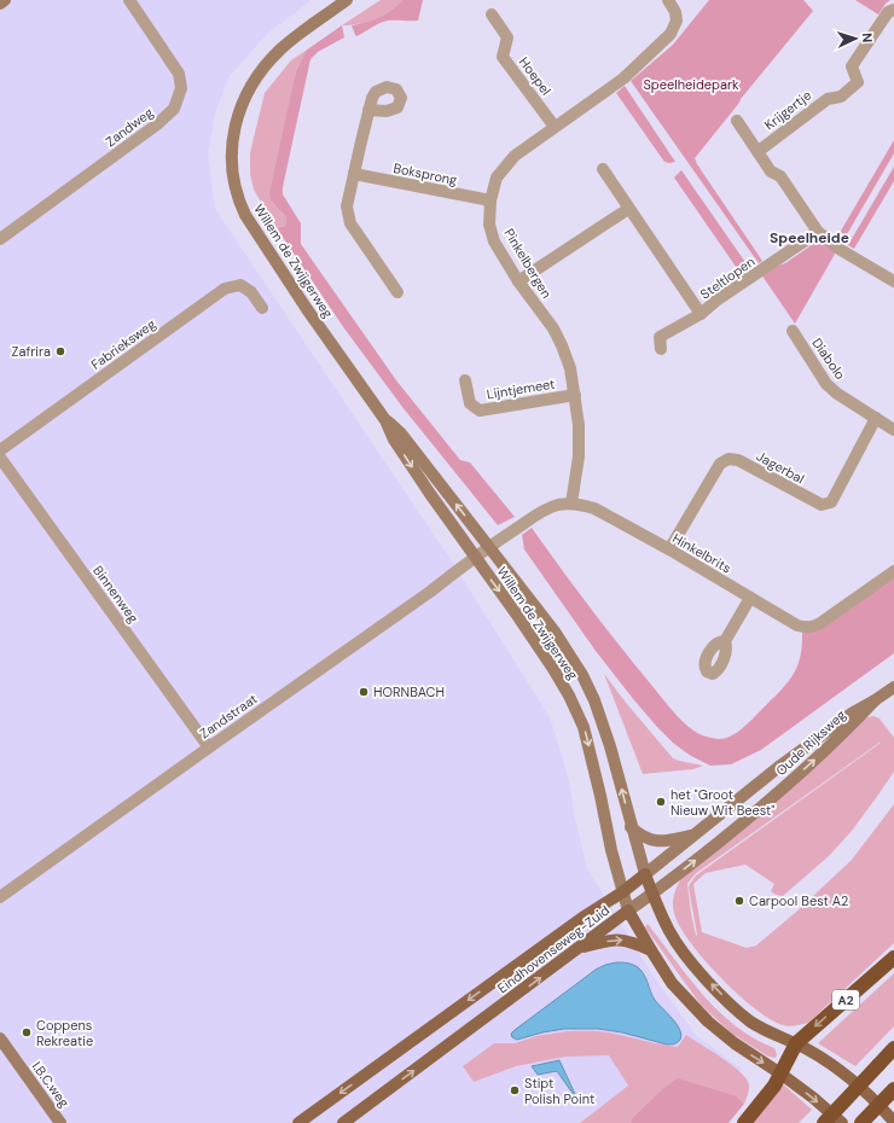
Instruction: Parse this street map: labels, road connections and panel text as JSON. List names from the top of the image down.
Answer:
{
  "streets": {
    "highway": ["A2"],
    "main road": [
      "Willem de Zwijgerweg",
      "Oude Rijksweg",
      "Eindhovenseweg-Zuid",
      "I.B.C.weg"
    ],
    "street": [
      "Hoepel",
      "Krijgertje",
      "Zandweg",
      "Boksprong",
      "Pinkelbergen",
      "Steltlopen",
      "Fabrieksweg",
      "Diabolo",
      "Lijntjemeet",
      "Jagerbal",
      "Hinkelbrits",
      "Binnenweg",
      "Zandstraat"
    ]
  },
  "crossings": [
    ["Hoepel", "Pinkelbergen"],
    ["Boksprong", "Pinkelbergen"],
    ["Willem de Zwijgerweg", "Hinkelbrits"],
    ["Willem de Zwijgerweg", "Zandstraat"],
    ["Willem de Zwijgerweg", "Oude Rijksweg"],
    ["Willem de Zwijgerweg", "Eindhovenseweg-Zuid"],
    ["Pinkelbergen", "Lijntjemeet"],
    ["Pinkelbergen", "Hinkelbrits"],
    ["Diabolo", "Jagerbal"],
    ["Jagerbal", "Hinkelbrits"],
    ["Hinkelbrits", "Zandstraat"],
    ["Binnenweg", "Zandstraat"],
    ["Oude Rijksweg", "Eindhovenseweg-Zuid"]
  ],
  "districts": ["Speelheide"],
  "parks": ["Speelheidepark"],
  "places": [
    "Zafrira",
    "HORNBACH",
    "het \"Groot Nieuw Wit Beest\"",
    "Carpool Best A2",
    "Coppens Rekreatie",
    "Stipt Polish Point"
  ],
  "north": "right"
}
